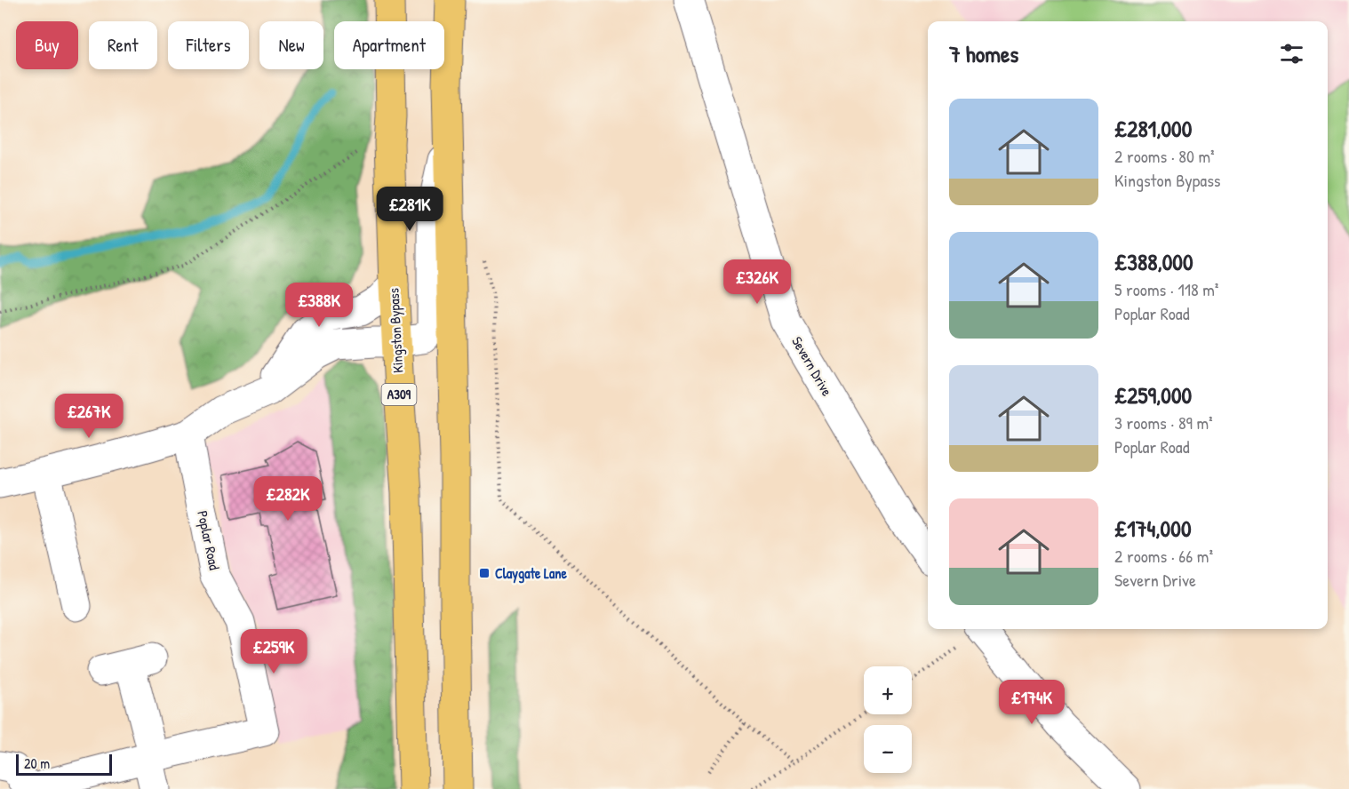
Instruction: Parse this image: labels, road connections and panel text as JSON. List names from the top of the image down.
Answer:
{
  "streets": {
    "highway": ["Kingston Bypass", "A309"],
    "street": ["Severn Drive", "Poplar Road"]
  },
  "places": {
    "transit": ["Claygate Lane"]
  },
  "scale_bar": "20 m",
  "page": {
    "chip": [
      "Buy",
      "Rent",
      "Filters",
      "New",
      "Apartment"
    ],
    "heading": "7 homes",
    "list": [
      {
        "name": "£281,000",
        "note": "2 rooms · 80 m² · Kingston Bypass"
      },
      {
        "name": "£388,000",
        "note": "5 rooms · 118 m² · Poplar Road"
      },
      {
        "name": "£259,000",
        "note": "3 rooms · 89 m² · Poplar Road"
      },
      {
        "name": "£174,000",
        "note": "2 rooms · 66 m² · Severn Drive"
      }
    ],
    "price": [
      "£281K",
      "£326K",
      "£388K",
      "£267K",
      "£282K",
      "£259K",
      "£174K"
    ],
    "map_buttons": ["+", "−"],
    "scale": "20 m"
  }
}
